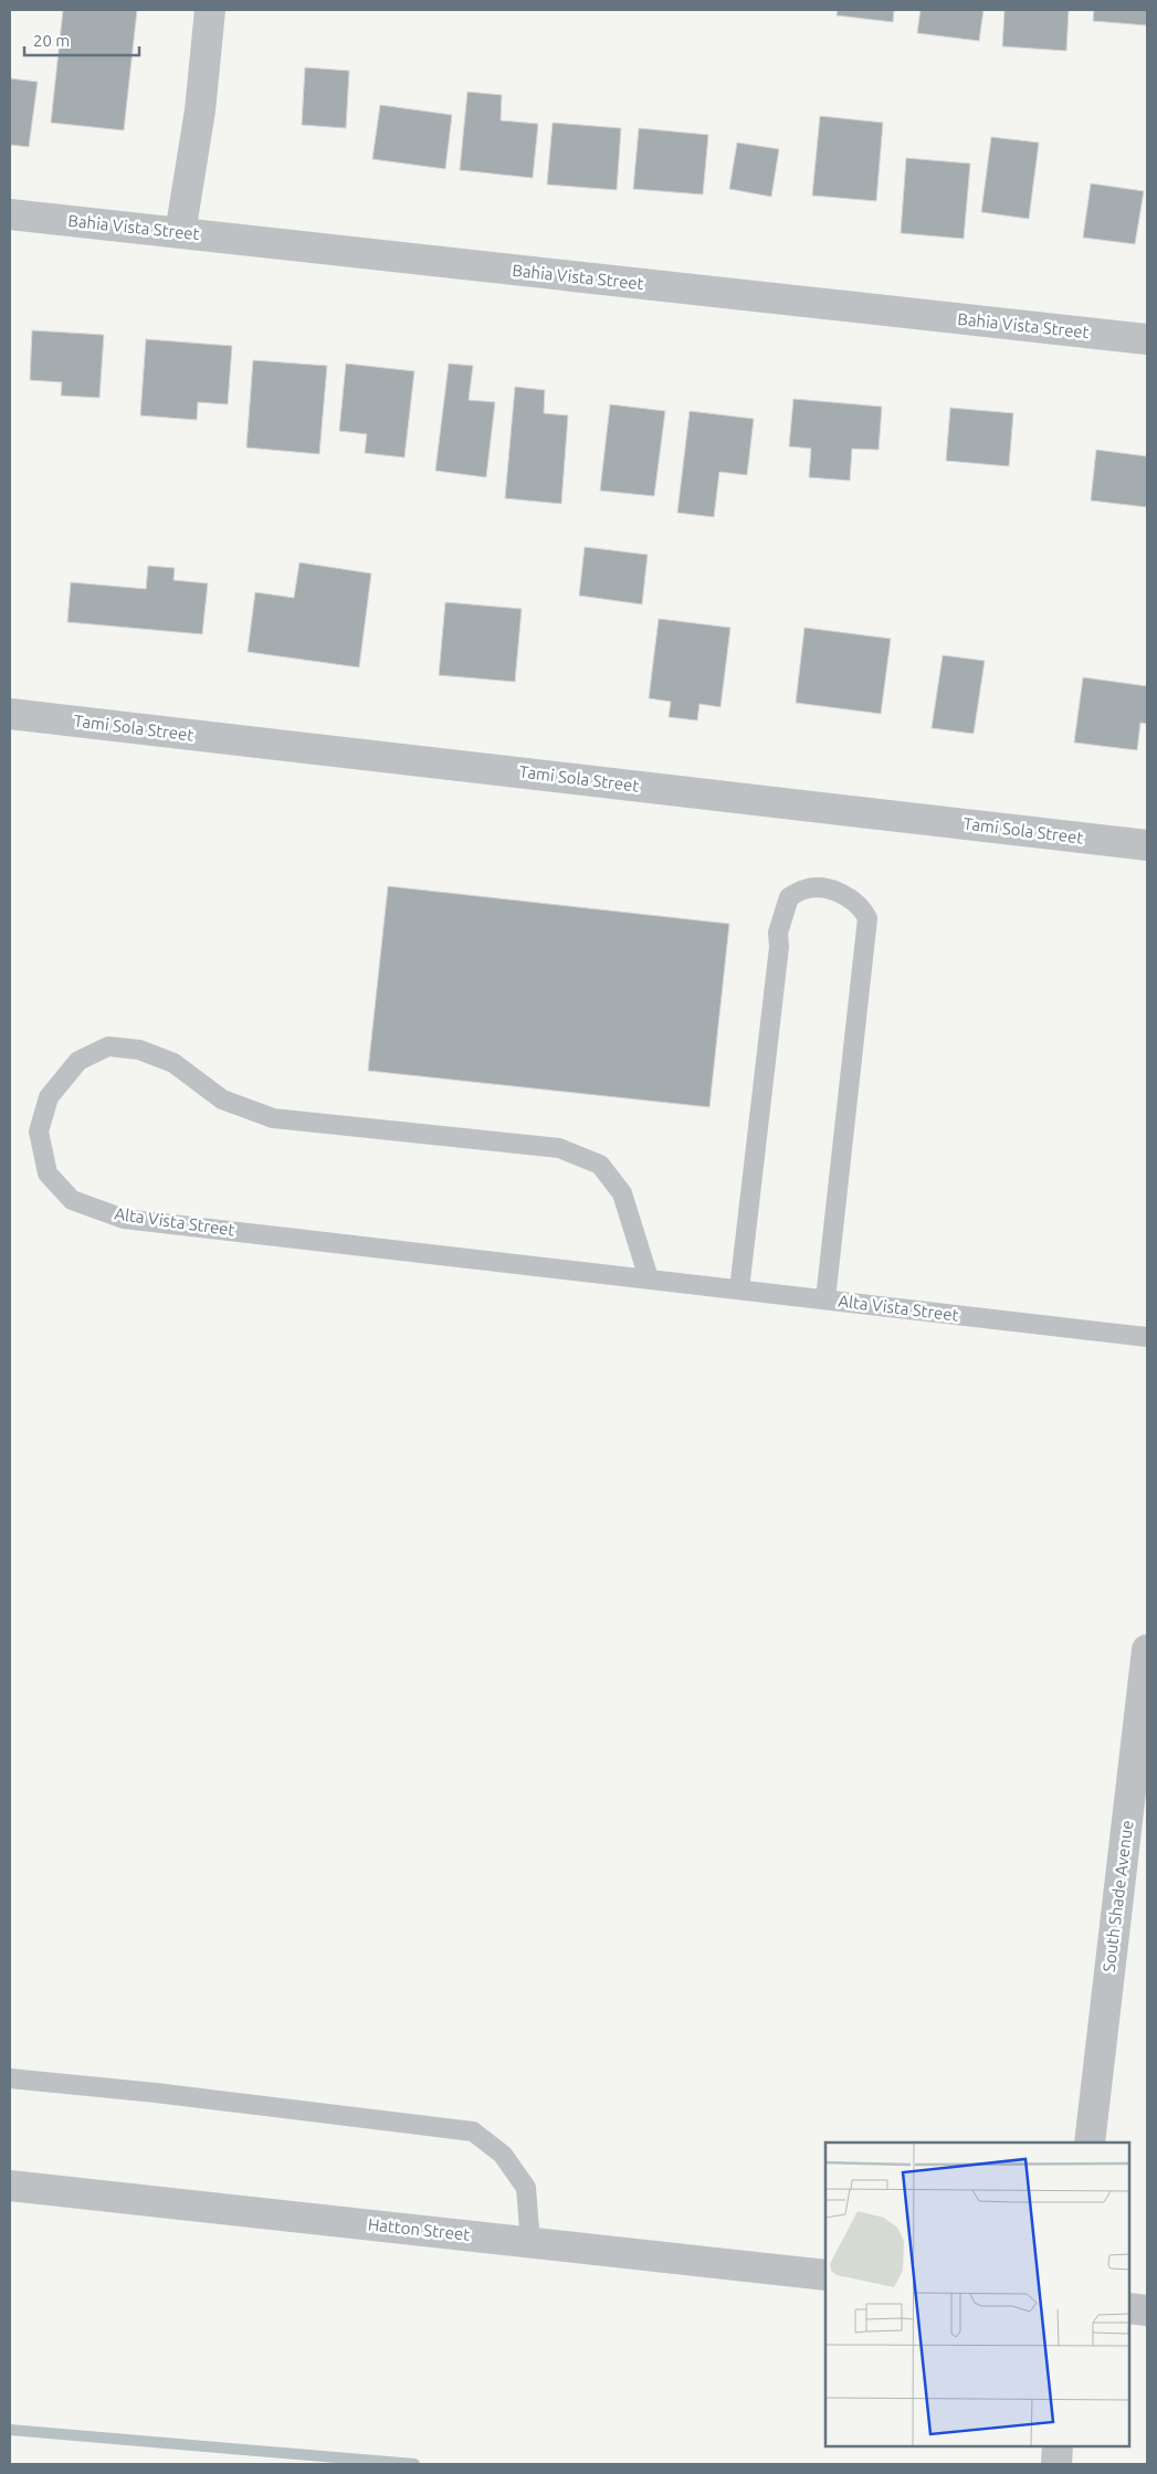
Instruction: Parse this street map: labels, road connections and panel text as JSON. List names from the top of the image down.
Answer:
{
  "streets": {
    "street": [
      "Bahia Vista Street",
      "Tami Sola Street",
      "South Shade Avenue",
      "Hatton Street"
    ],
    "lane": ["Alta Vista Street"]
  },
  "scale_bar": "20 m"
}
